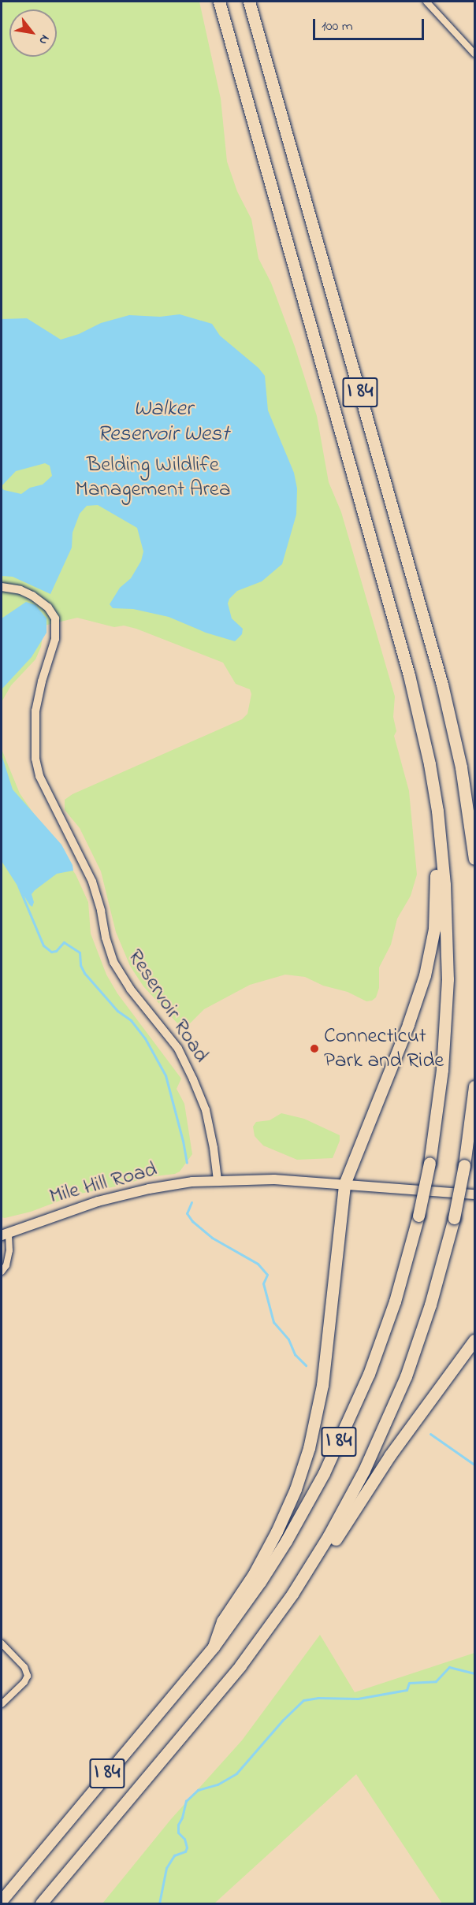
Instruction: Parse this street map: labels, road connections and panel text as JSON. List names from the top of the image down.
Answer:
{
  "streets": {
    "highway": ["I 84"],
    "main road": ["Mile Hill Road"],
    "street": ["Reservoir Road"]
  },
  "crossings": [
    ["Reservoir Road", "Mile Hill Road"]
  ],
  "water": ["Walker Reservoir West"],
  "parks": ["Belding Wildlife Management Area"],
  "places": ["Connecticut Park and Ride"],
  "scale_bar": "100 m",
  "north": "bottom right"
}
